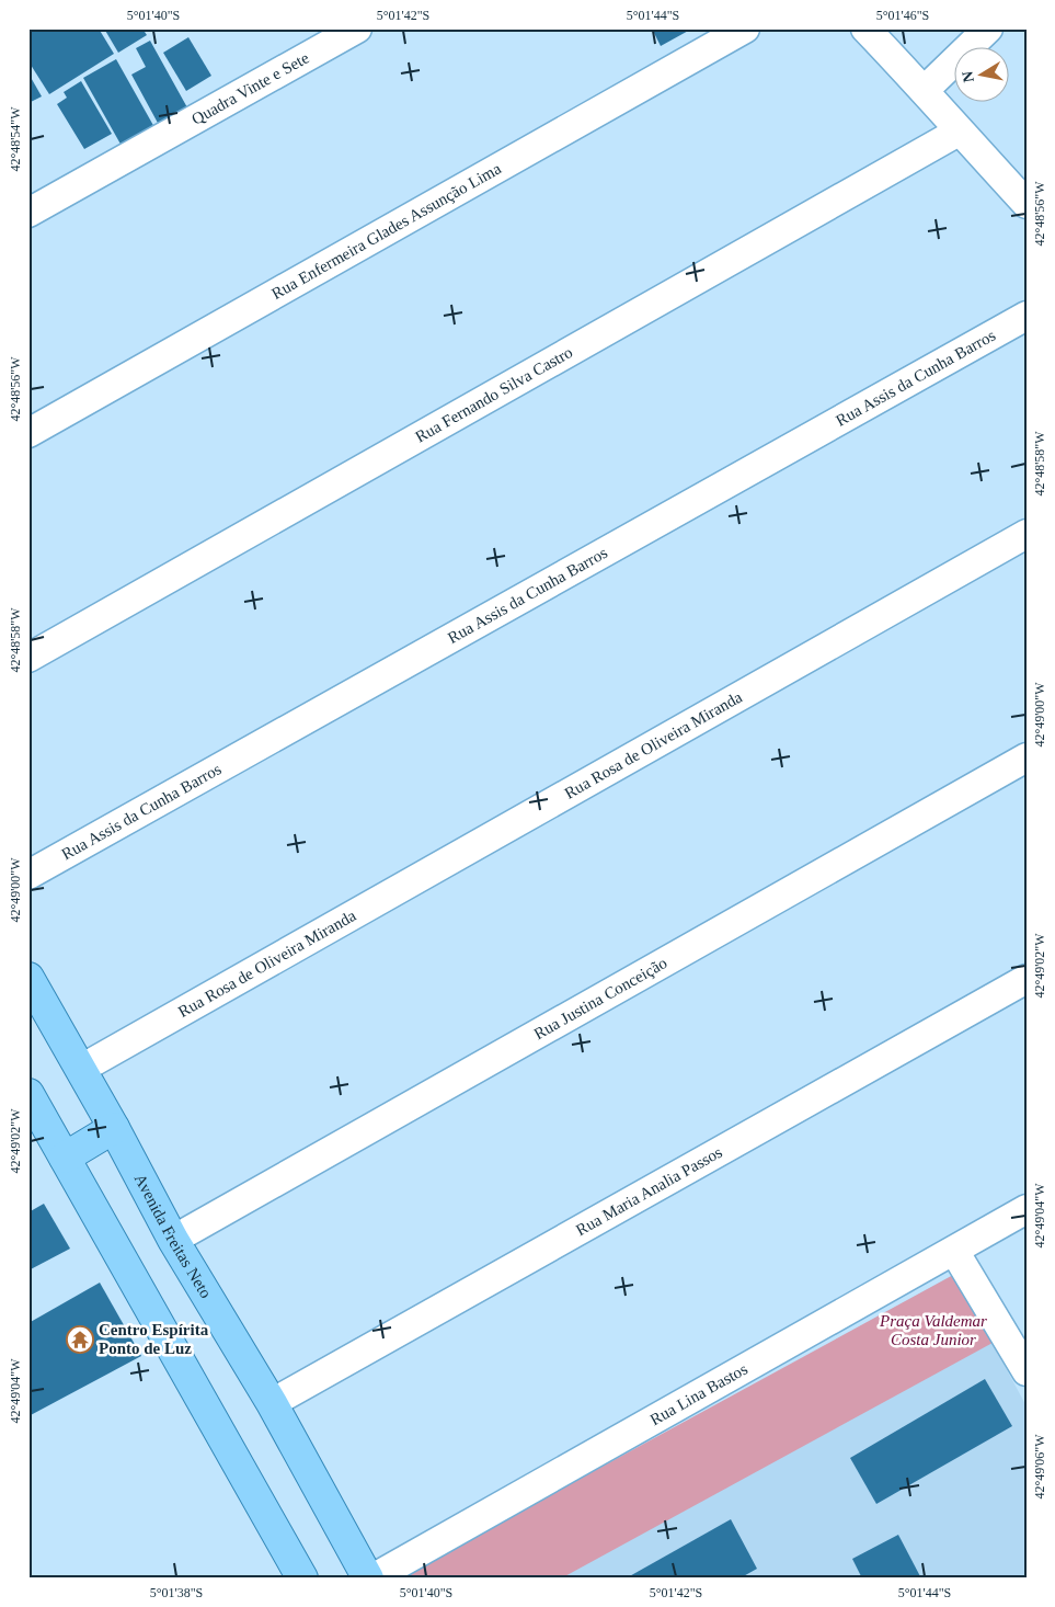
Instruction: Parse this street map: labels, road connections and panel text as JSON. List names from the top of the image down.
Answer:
{
  "streets": {
    "main road": ["Avenida Freitas Neto"],
    "street": [
      "Quadra Vinte e Sete",
      "Rua Enfermeira Glades Assunção Lima",
      "Rua Assis da Cunha Barros",
      "Rua Fernando Silva Castro",
      "Rua Rosa de Oliveira Miranda",
      "Rua Justina Conceição",
      "Rua Maria Analia Passos",
      "Rua Lina Bastos"
    ]
  },
  "crossings": [
    ["Rua Rosa de Oliveira Miranda", "Avenida Freitas Neto"],
    ["Rua Justina Conceição", "Avenida Freitas Neto"],
    ["Rua Maria Analia Passos", "Avenida Freitas Neto"]
  ],
  "parks": ["Praça Valdemar Costa Junior"],
  "places": {
    "temple": ["Centro Espírita Ponto de Luz"]
  },
  "north": "left",
  "coordinates": [
    "5°01'40\"S",
    "5°01'42\"S",
    "5°01'44\"S",
    "5°01'46\"S",
    "42°48'54\"W",
    "42°48'56\"W",
    "42°48'58\"W",
    "42°49'00\"W",
    "42°49'02\"W",
    "42°49'04\"W",
    "42°49'06\"W",
    "5°01'38\"S"
  ]
}
